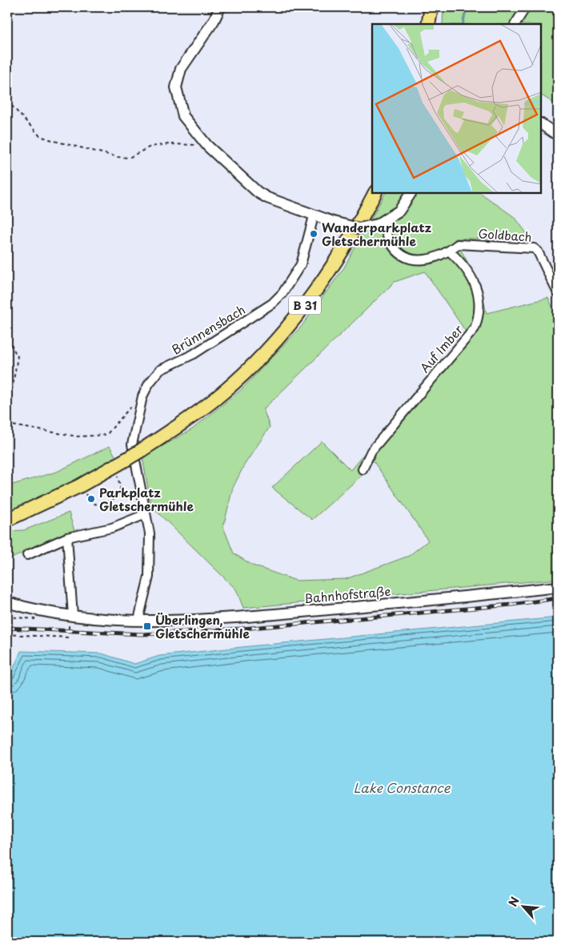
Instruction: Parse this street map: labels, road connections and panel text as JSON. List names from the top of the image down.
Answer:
{
  "streets": {
    "main road": ["B 31"],
    "street": [
      "Goldbach",
      "Brünnensbach",
      "Auf Imber",
      "Bahnhofstraße"
    ]
  },
  "crossings": [
    ["Goldbach", "Auf Imber"],
    ["Brünnensbach", "Bahnhofstraße"]
  ],
  "water": ["Lake Constance"],
  "places": {
    "other": ["Wanderparkplatz Gletschermühle", "Parkplatz Gletschermühle"],
    "transit": ["Überlingen, Gletschermühle"]
  },
  "north": "top left"
}
